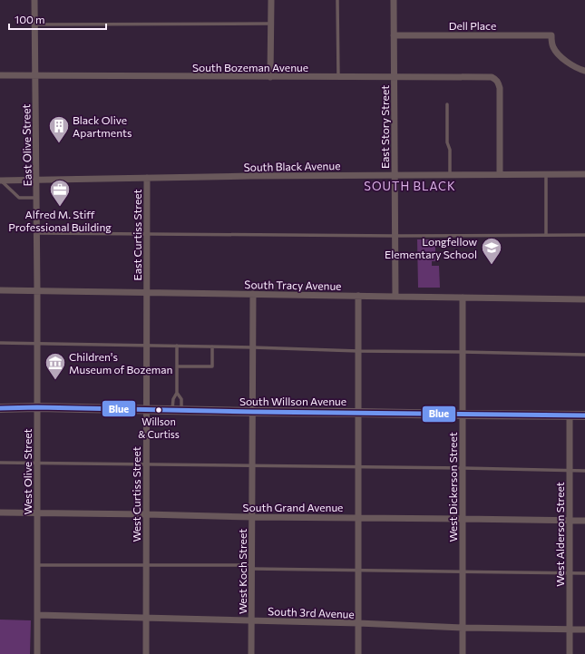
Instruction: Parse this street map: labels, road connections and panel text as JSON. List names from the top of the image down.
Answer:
{
  "streets": {
    "main road": ["South Willson Avenue"],
    "street": [
      "Dell Place",
      "South Bozeman Avenue",
      "East Story Street",
      "East Olive Street",
      "South Black Avenue",
      "East Curtiss Street",
      "South Tracy Avenue",
      "West Olive Street",
      "West Dickerson Street",
      "West Curtiss Street",
      "South Grand Avenue",
      "West Alderson Street",
      "West Koch Street",
      "South 3rd Avenue"
    ]
  },
  "crossings": [
    ["Dell Place", "East Story Street"],
    ["South Bozeman Avenue", "East Story Street"],
    ["South Bozeman Avenue", "East Olive Street"],
    ["South Bozeman Avenue", "South Black Avenue"],
    ["East Story Street", "South Black Avenue"],
    ["East Story Street", "South Tracy Avenue"],
    ["East Olive Street", "South Black Avenue"],
    ["East Olive Street", "South Tracy Avenue"],
    ["East Olive Street", "West Olive Street"],
    ["South Black Avenue", "East Curtiss Street"],
    ["East Curtiss Street", "South Tracy Avenue"],
    ["East Curtiss Street", "West Curtiss Street"],
    ["South Tracy Avenue", "West Olive Street"],
    ["South Tracy Avenue", "West Dickerson Street"],
    ["South Tracy Avenue", "West Curtiss Street"],
    ["South Tracy Avenue", "West Koch Street"],
    ["South Willson Avenue", "West Olive Street"],
    ["South Willson Avenue", "West Dickerson Street"],
    ["South Willson Avenue", "West Curtiss Street"],
    ["South Willson Avenue", "West Alderson Street"],
    ["South Willson Avenue", "West Koch Street"],
    ["West Olive Street", "South Grand Avenue"],
    ["West Olive Street", "South 3rd Avenue"],
    ["West Dickerson Street", "South Grand Avenue"],
    ["West Dickerson Street", "South 3rd Avenue"],
    ["West Curtiss Street", "South Grand Avenue"],
    ["West Curtiss Street", "South 3rd Avenue"],
    ["South Grand Avenue", "West Alderson Street"],
    ["South Grand Avenue", "West Koch Street"],
    ["West Alderson Street", "South 3rd Avenue"],
    ["West Koch Street", "South 3rd Avenue"]
  ],
  "districts": ["SOUTH BLACK"],
  "places": {
    "building": ["Black Olive Apartments"],
    "office": ["Alfred M. Stiff Professional Building"],
    "school or university": ["Longfellow Elementary School"],
    "museum": ["Children's Museum of Bozeman"],
    "other": ["Willson & Curtiss"]
  },
  "lines": ["transit line Blue"],
  "scale_bar": "100 m"
}
